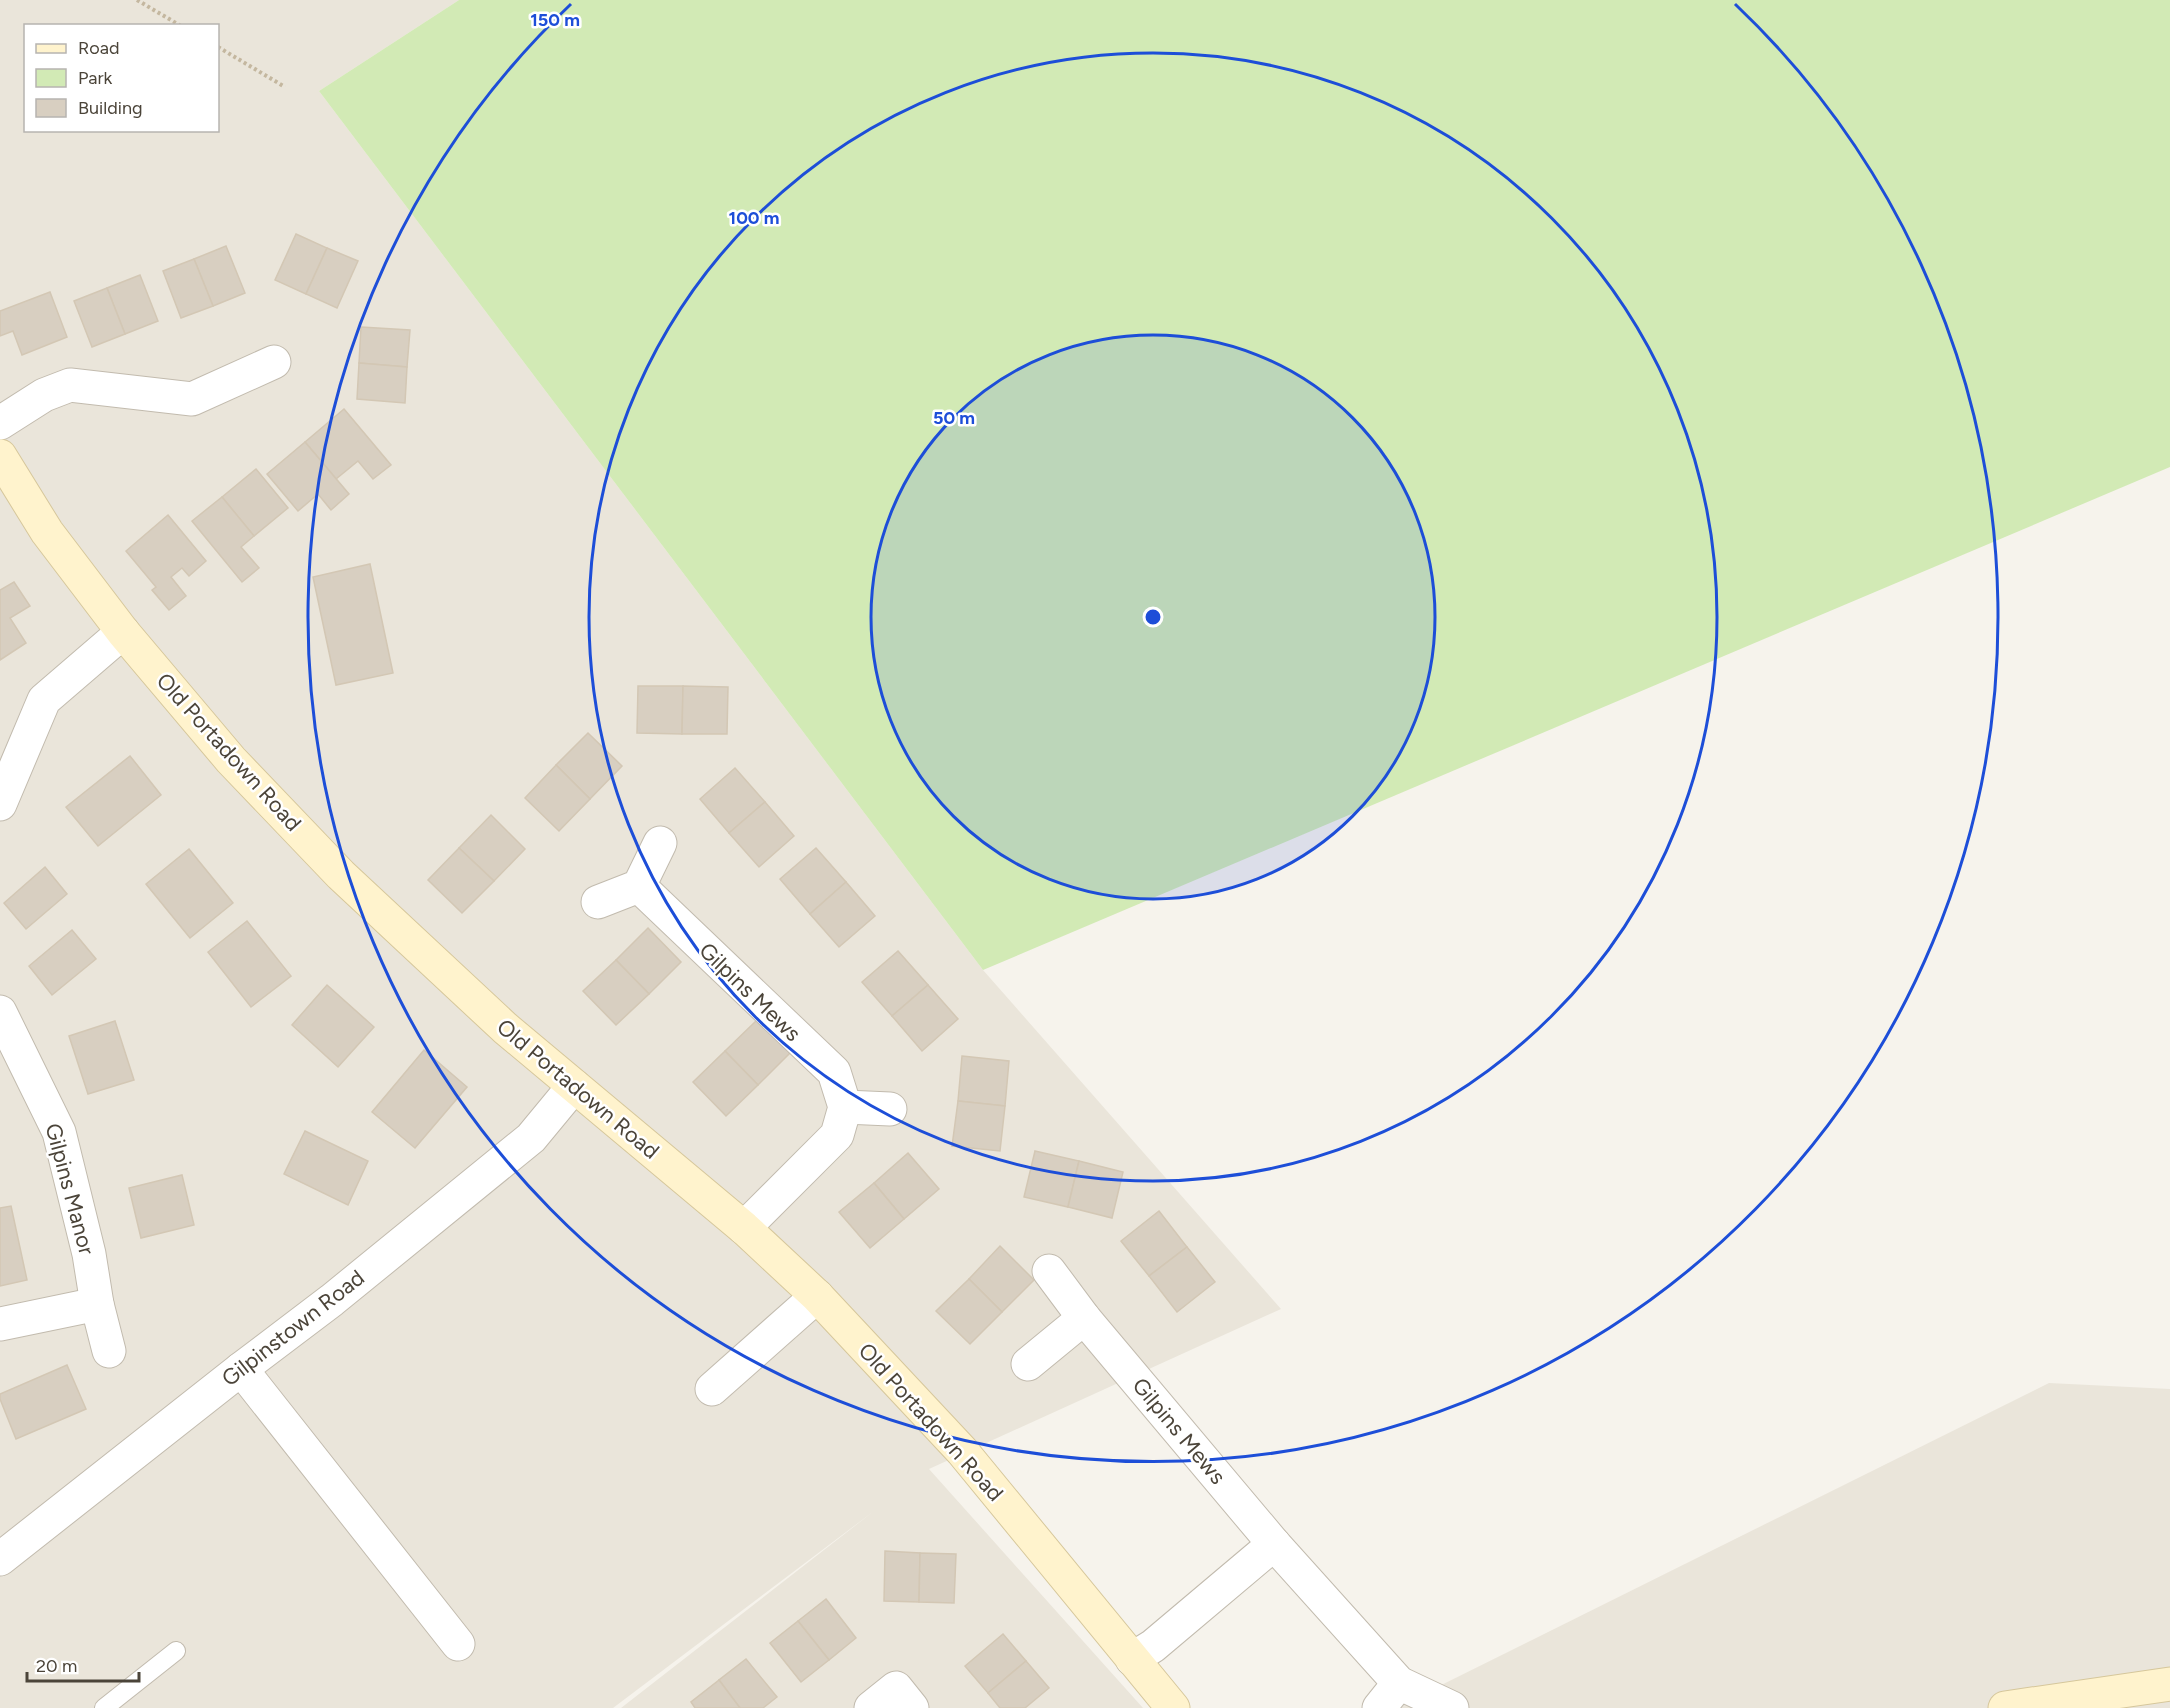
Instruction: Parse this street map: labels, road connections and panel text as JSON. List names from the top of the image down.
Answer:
{
  "streets": {
    "main road": ["Old Portadown Road"],
    "street": ["Gilpins Mews", "Gilpins Manor", "Gilpinstown Road"]
  },
  "crossings": [
    ["Old Portadown Road", "Gilpinstown Road"]
  ],
  "legend": ["Road", "Park", "Building"],
  "scale_bar": "20 m",
  "rings": ["150 m", "100 m", "50 m"]
}
